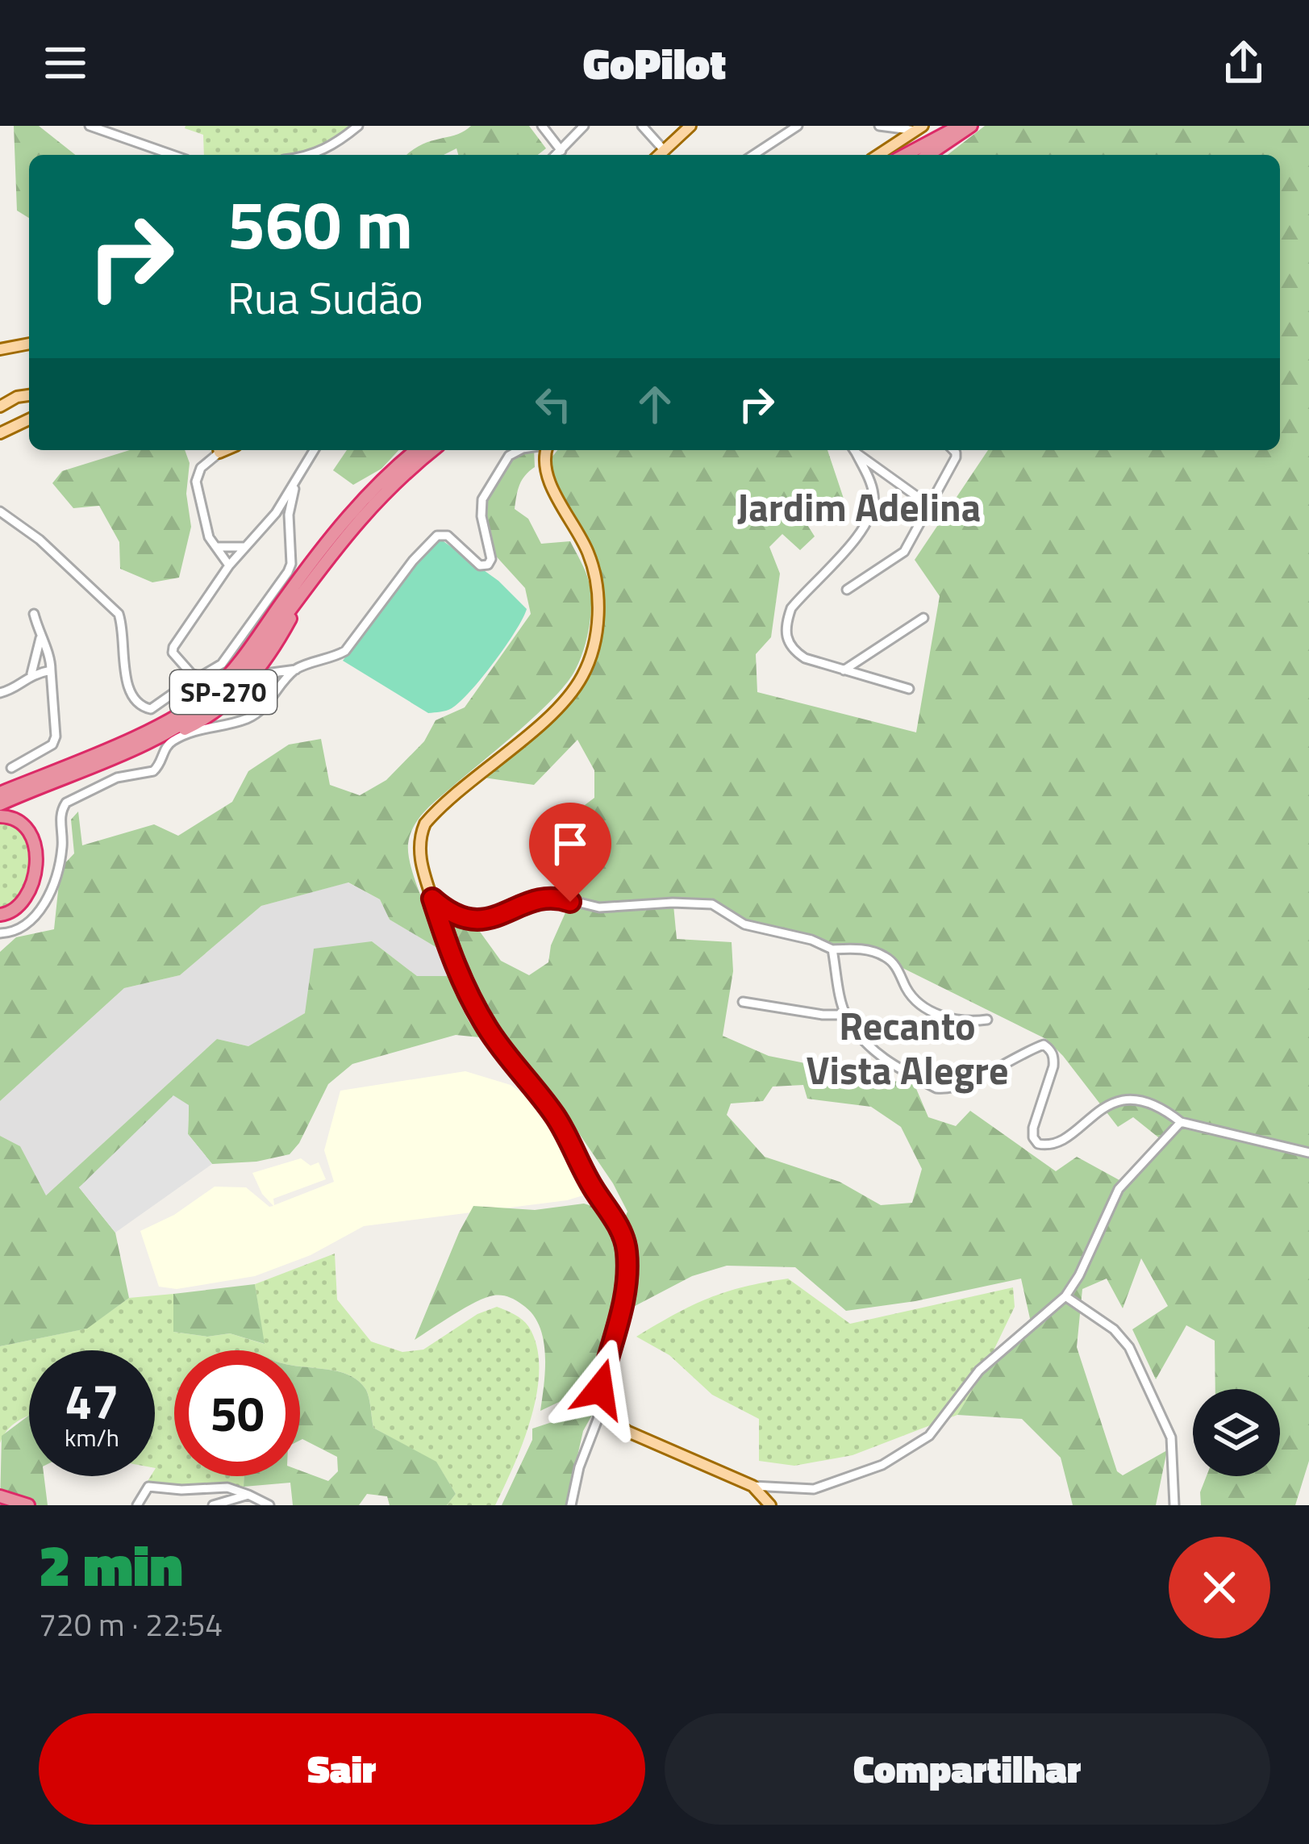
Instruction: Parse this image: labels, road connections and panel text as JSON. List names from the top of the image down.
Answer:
{
  "streets": {
    "highway": ["SP-270"]
  },
  "districts": ["Jardim Adelina", "Recanto Vista Alegre"],
  "page": {
    "header": "GoPilot",
    "turn": ["560 m", "Rua Sudão"],
    "speed": "47 km/h",
    "limit": "50",
    "heading": ["2 min", "720 m · 22:54"],
    "buttons": ["Sair", "Compartilhar"]
  }
}
